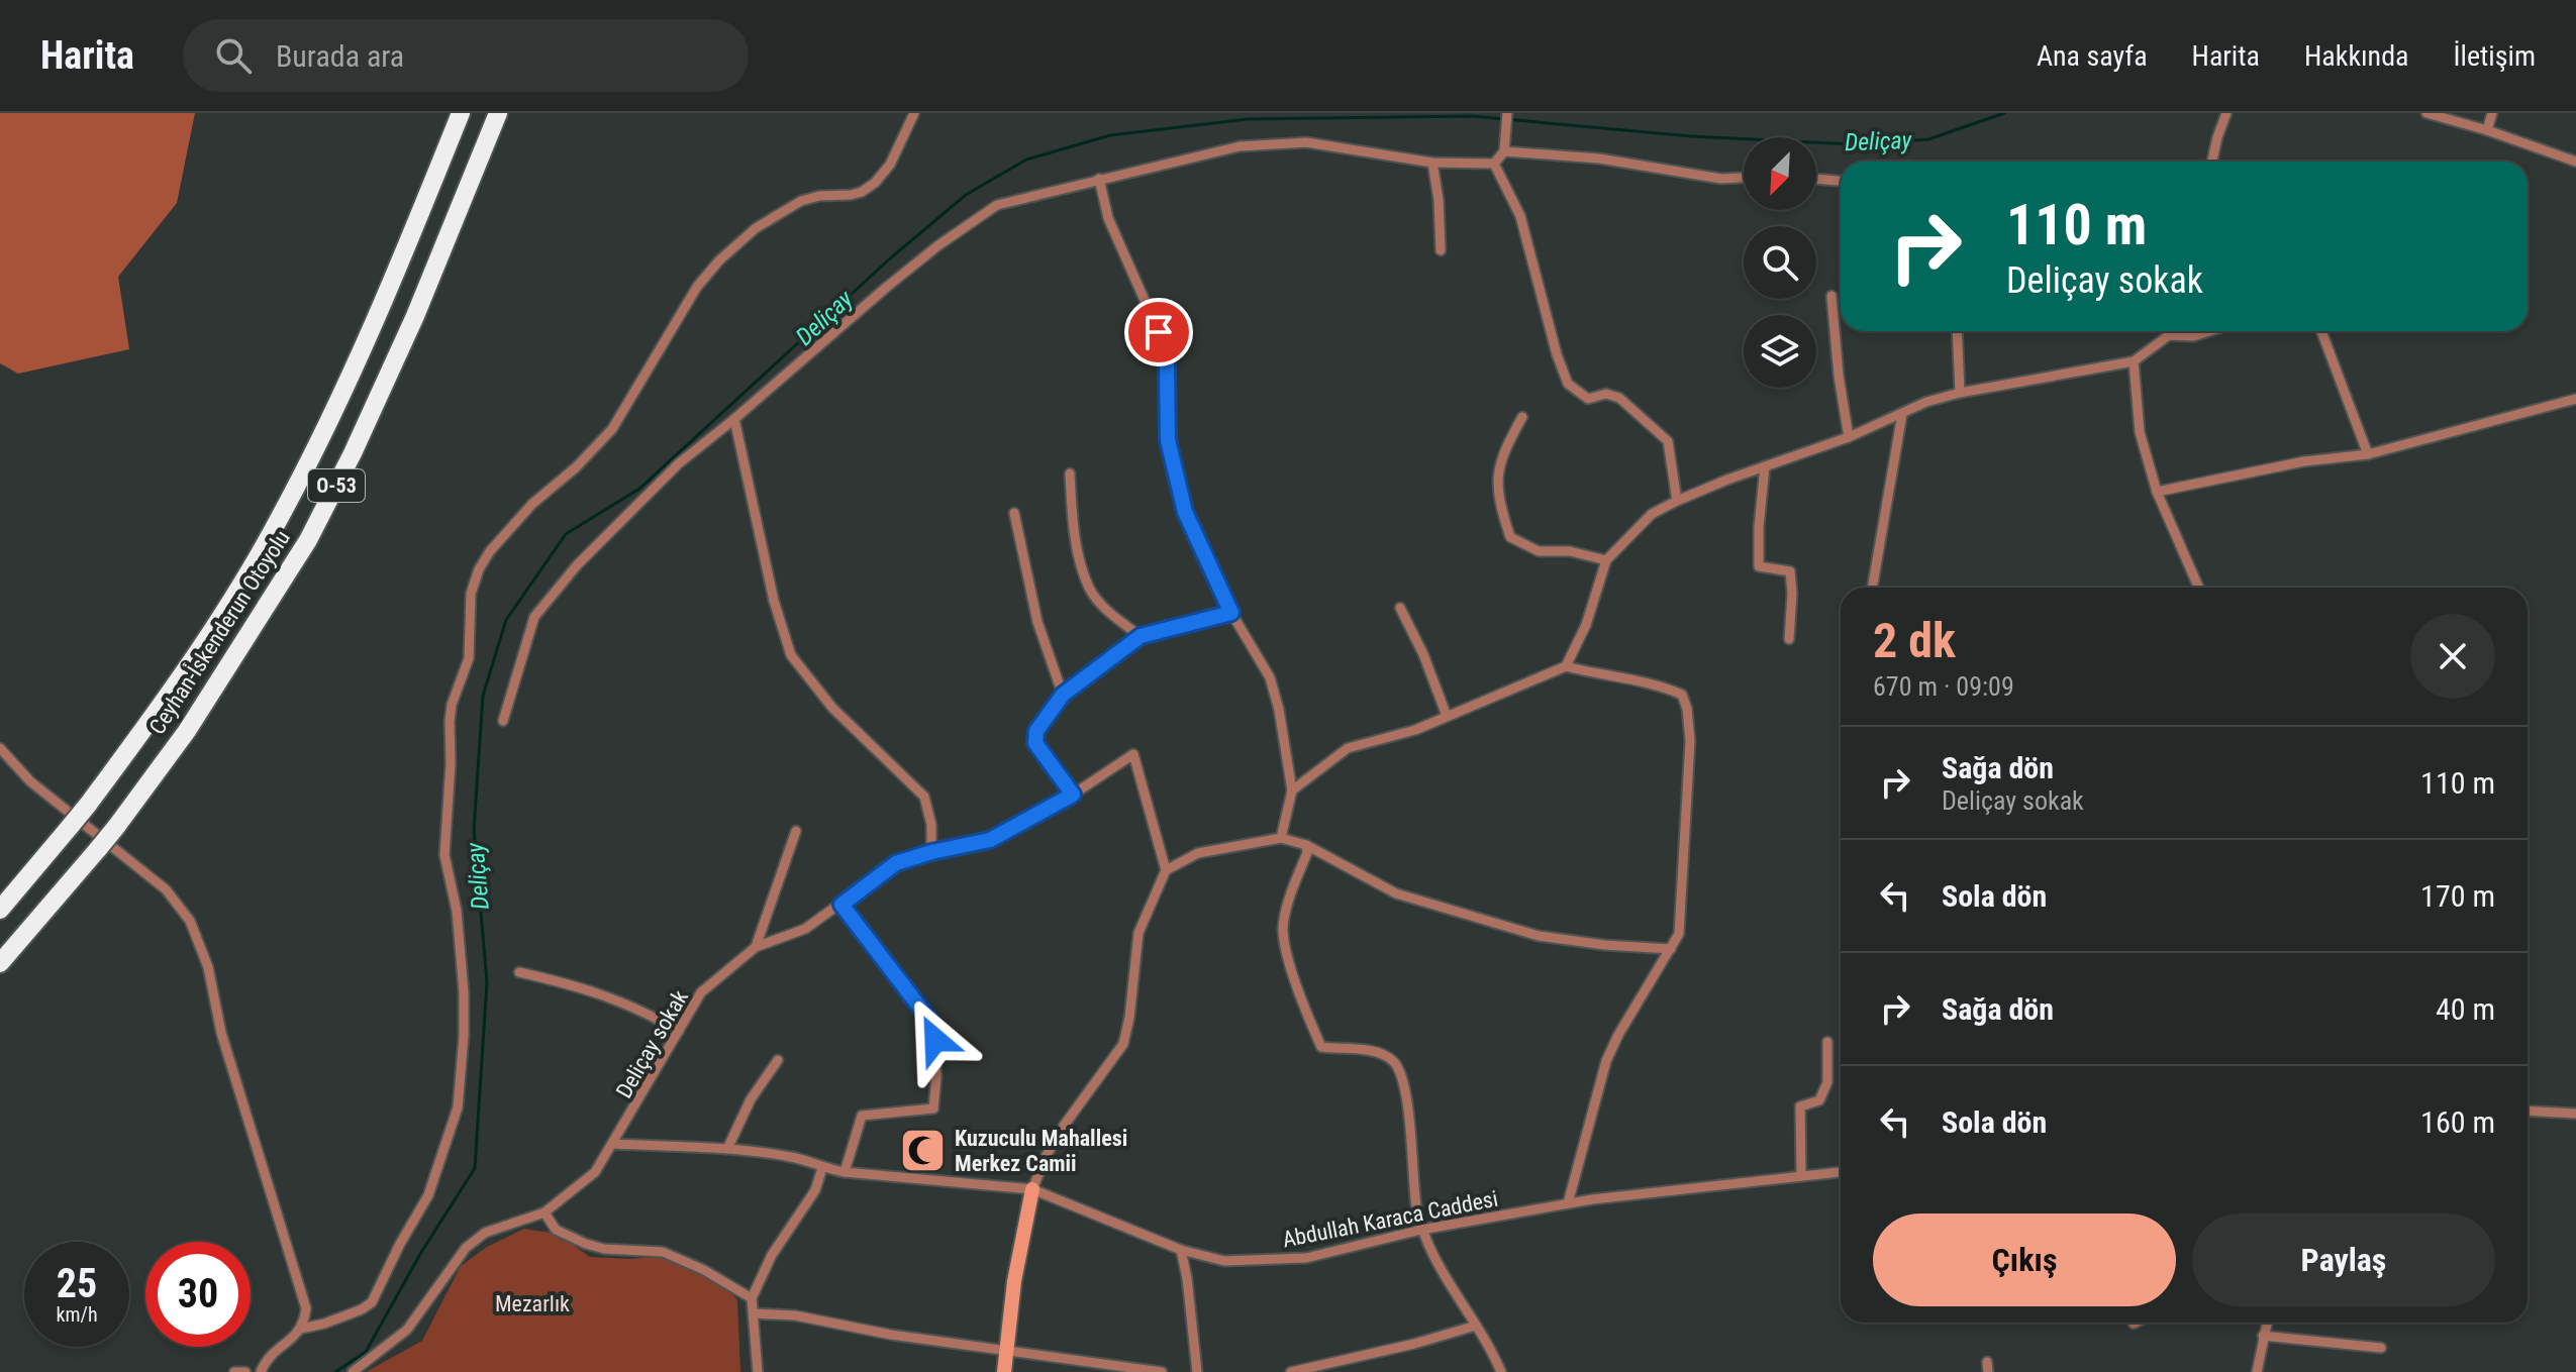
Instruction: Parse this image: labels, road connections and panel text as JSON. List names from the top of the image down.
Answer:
{
  "streets": {
    "highway": ["O-53", "Ceyhan-İskenderun Otoyolu"],
    "street": ["Deliçay sokak", "Abdullah Karaca Caddesi"]
  },
  "crossings": [
    ["Deliçay sokak", "Abdullah Karaca Caddesi"]
  ],
  "water": ["Deliçay"],
  "parks": ["Mezarlık"],
  "places": {
    "mosque": ["Kuzuculu Mahallesi Merkez Camii"]
  },
  "north": "bottom left",
  "page": {
    "header": "Harita",
    "search": "Burada ara",
    "nav": [
      "Ana sayfa",
      "Harita",
      "Hakkında",
      "İletişim"
    ],
    "turn": ["110 m", "Deliçay sokak"],
    "heading": ["2 dk", "670 m · 09:09"],
    "list": [
      {
        "name": "Sağa dön",
        "note": "Deliçay sokak",
        "value": "110 m"
      },
      {
        "name": "Sola dön",
        "value": "170 m"
      },
      {
        "name": "Sağa dön",
        "value": "40 m"
      },
      {
        "name": "Sola dön",
        "value": "160 m"
      }
    ],
    "buttons": ["Çıkış", "Paylaş"],
    "speed": "25 km/h",
    "limit": "30"
  }
}
